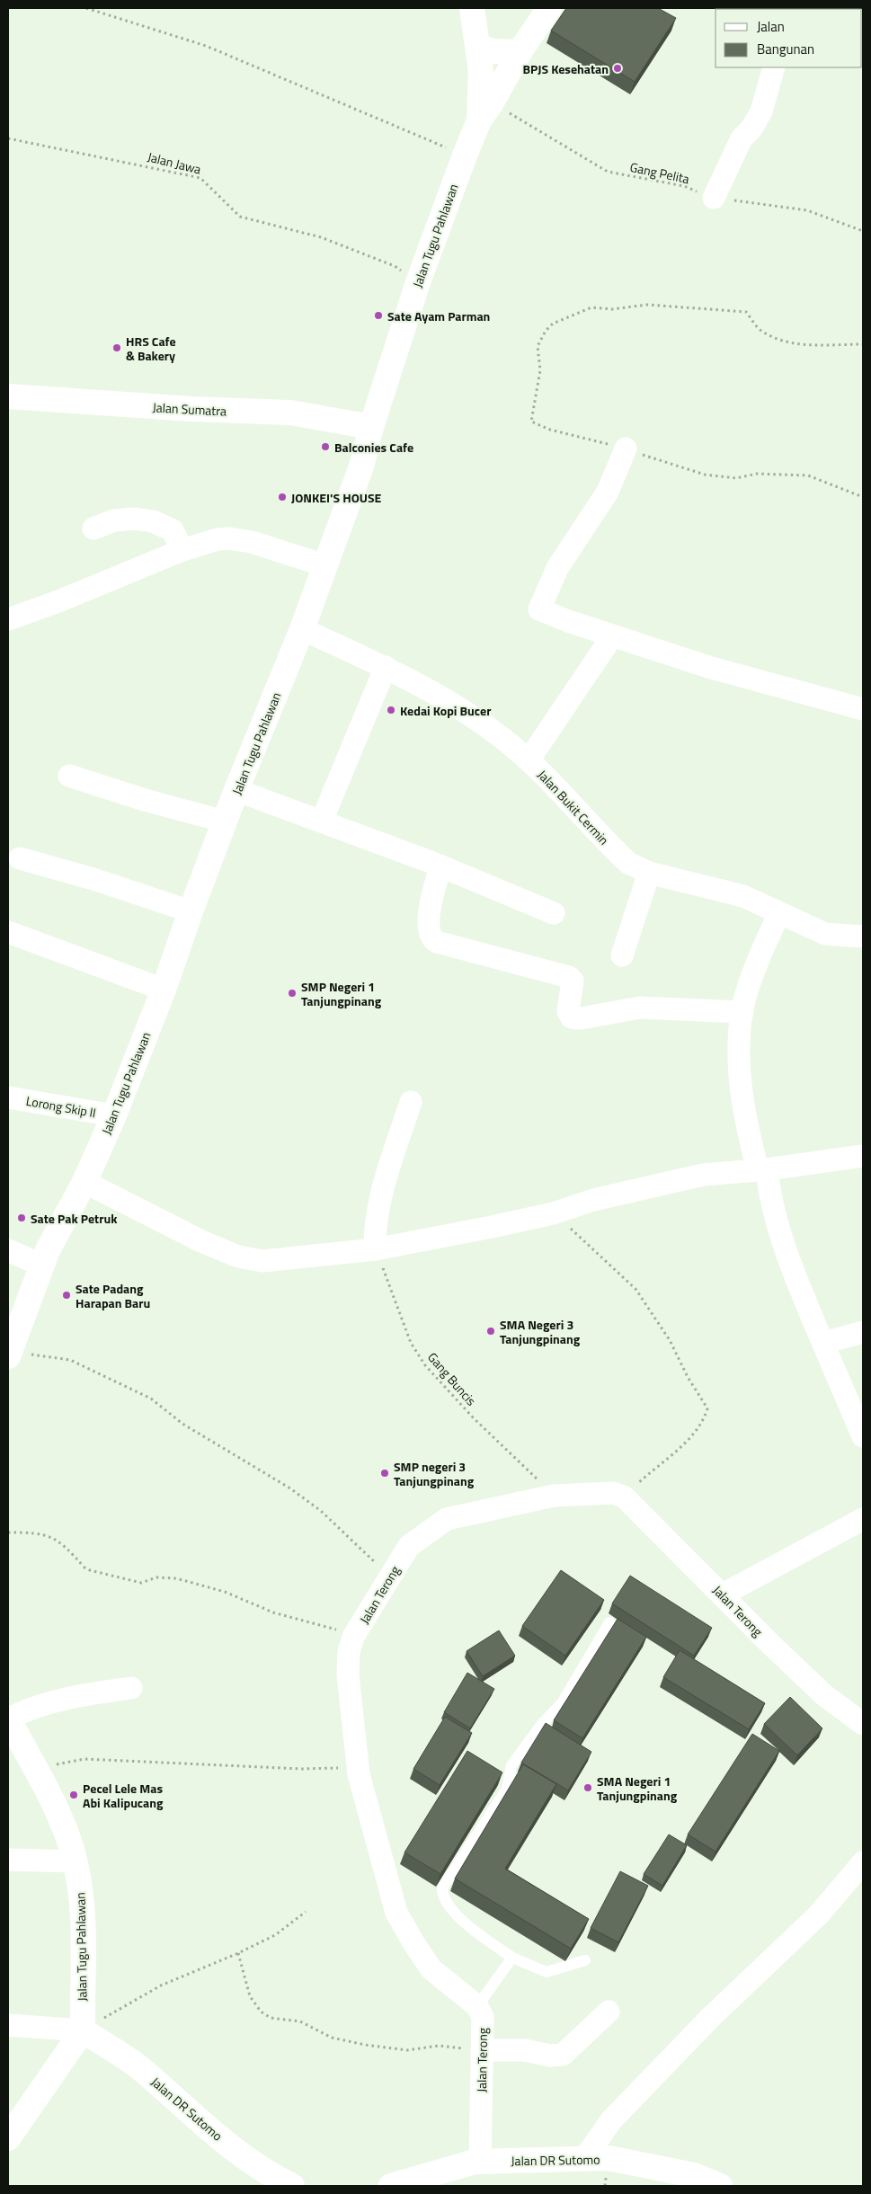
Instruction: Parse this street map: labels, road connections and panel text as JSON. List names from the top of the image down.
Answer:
{
  "streets": {
    "main road": ["Jalan Tugu Pahlawan", "Jalan Sumatra", "Jalan DR Sutomo"],
    "street": ["Jalan Bukit Cermin", "Lorong Skip II", "Jalan Terong"],
    "path": ["Jalan Jawa", "Gang Pelita", "Gang Buncis"]
  },
  "crossings": [
    ["Jalan Jawa", "Jalan Tugu Pahlawan"],
    ["Gang Pelita", "Jalan Tugu Pahlawan"],
    ["Jalan Tugu Pahlawan", "Jalan Sumatra"],
    ["Jalan Tugu Pahlawan", "Jalan Bukit Cermin"],
    ["Jalan Tugu Pahlawan", "Lorong Skip II"],
    ["Jalan Tugu Pahlawan", "Jalan DR Sutomo"],
    ["Gang Buncis", "Jalan Terong"],
    ["Jalan Terong", "Jalan DR Sutomo"]
  ],
  "places": [
    "BPJS Kesehatan",
    "Sate Ayam Parman",
    "HRS Cafe & Bakery",
    "Balconies Cafe",
    "JONKEI'S HOUSE",
    "Kedai Kopi Bucer",
    "SMP Negeri 1 Tanjungpinang",
    "Sate Pak Petruk",
    "Sate Padang Harapan Baru",
    "SMA Negeri 3 Tanjungpinang",
    "SMP negeri 3 Tanjungpinang",
    "SMA Negeri 1 Tanjungpinang",
    "Pecel Lele Mas Abi Kalipucang"
  ],
  "legend": ["Jalan", "Bangunan"]
}
